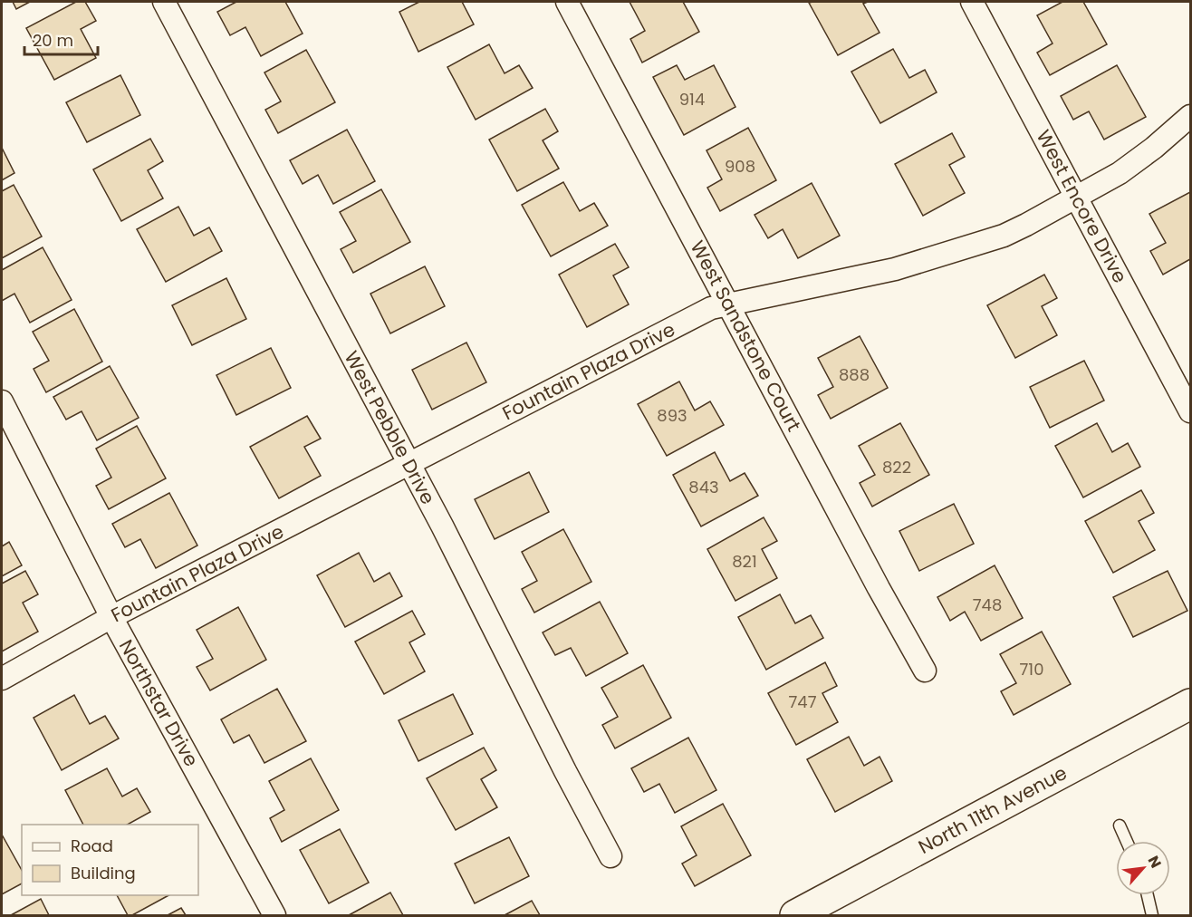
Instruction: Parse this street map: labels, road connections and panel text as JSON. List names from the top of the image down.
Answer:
{
  "streets": {
    "main road": ["North 11th Avenue"],
    "street": [
      "West Encore Drive",
      "West Sandstone Court",
      "Fountain Plaza Drive",
      "West Pebble Drive",
      "Northstar Drive"
    ]
  },
  "crossings": [
    ["West Encore Drive", "Fountain Plaza Drive"],
    ["West Sandstone Court", "Fountain Plaza Drive"],
    ["Fountain Plaza Drive", "West Pebble Drive"],
    ["Fountain Plaza Drive", "Northstar Drive"]
  ],
  "house_numbers": [
    "914",
    "908",
    "888",
    "893",
    "822",
    "843",
    "821",
    "748",
    "710",
    "747"
  ],
  "legend": ["Road", "Building"],
  "scale_bar": "20 m",
  "north": "top right"
}
